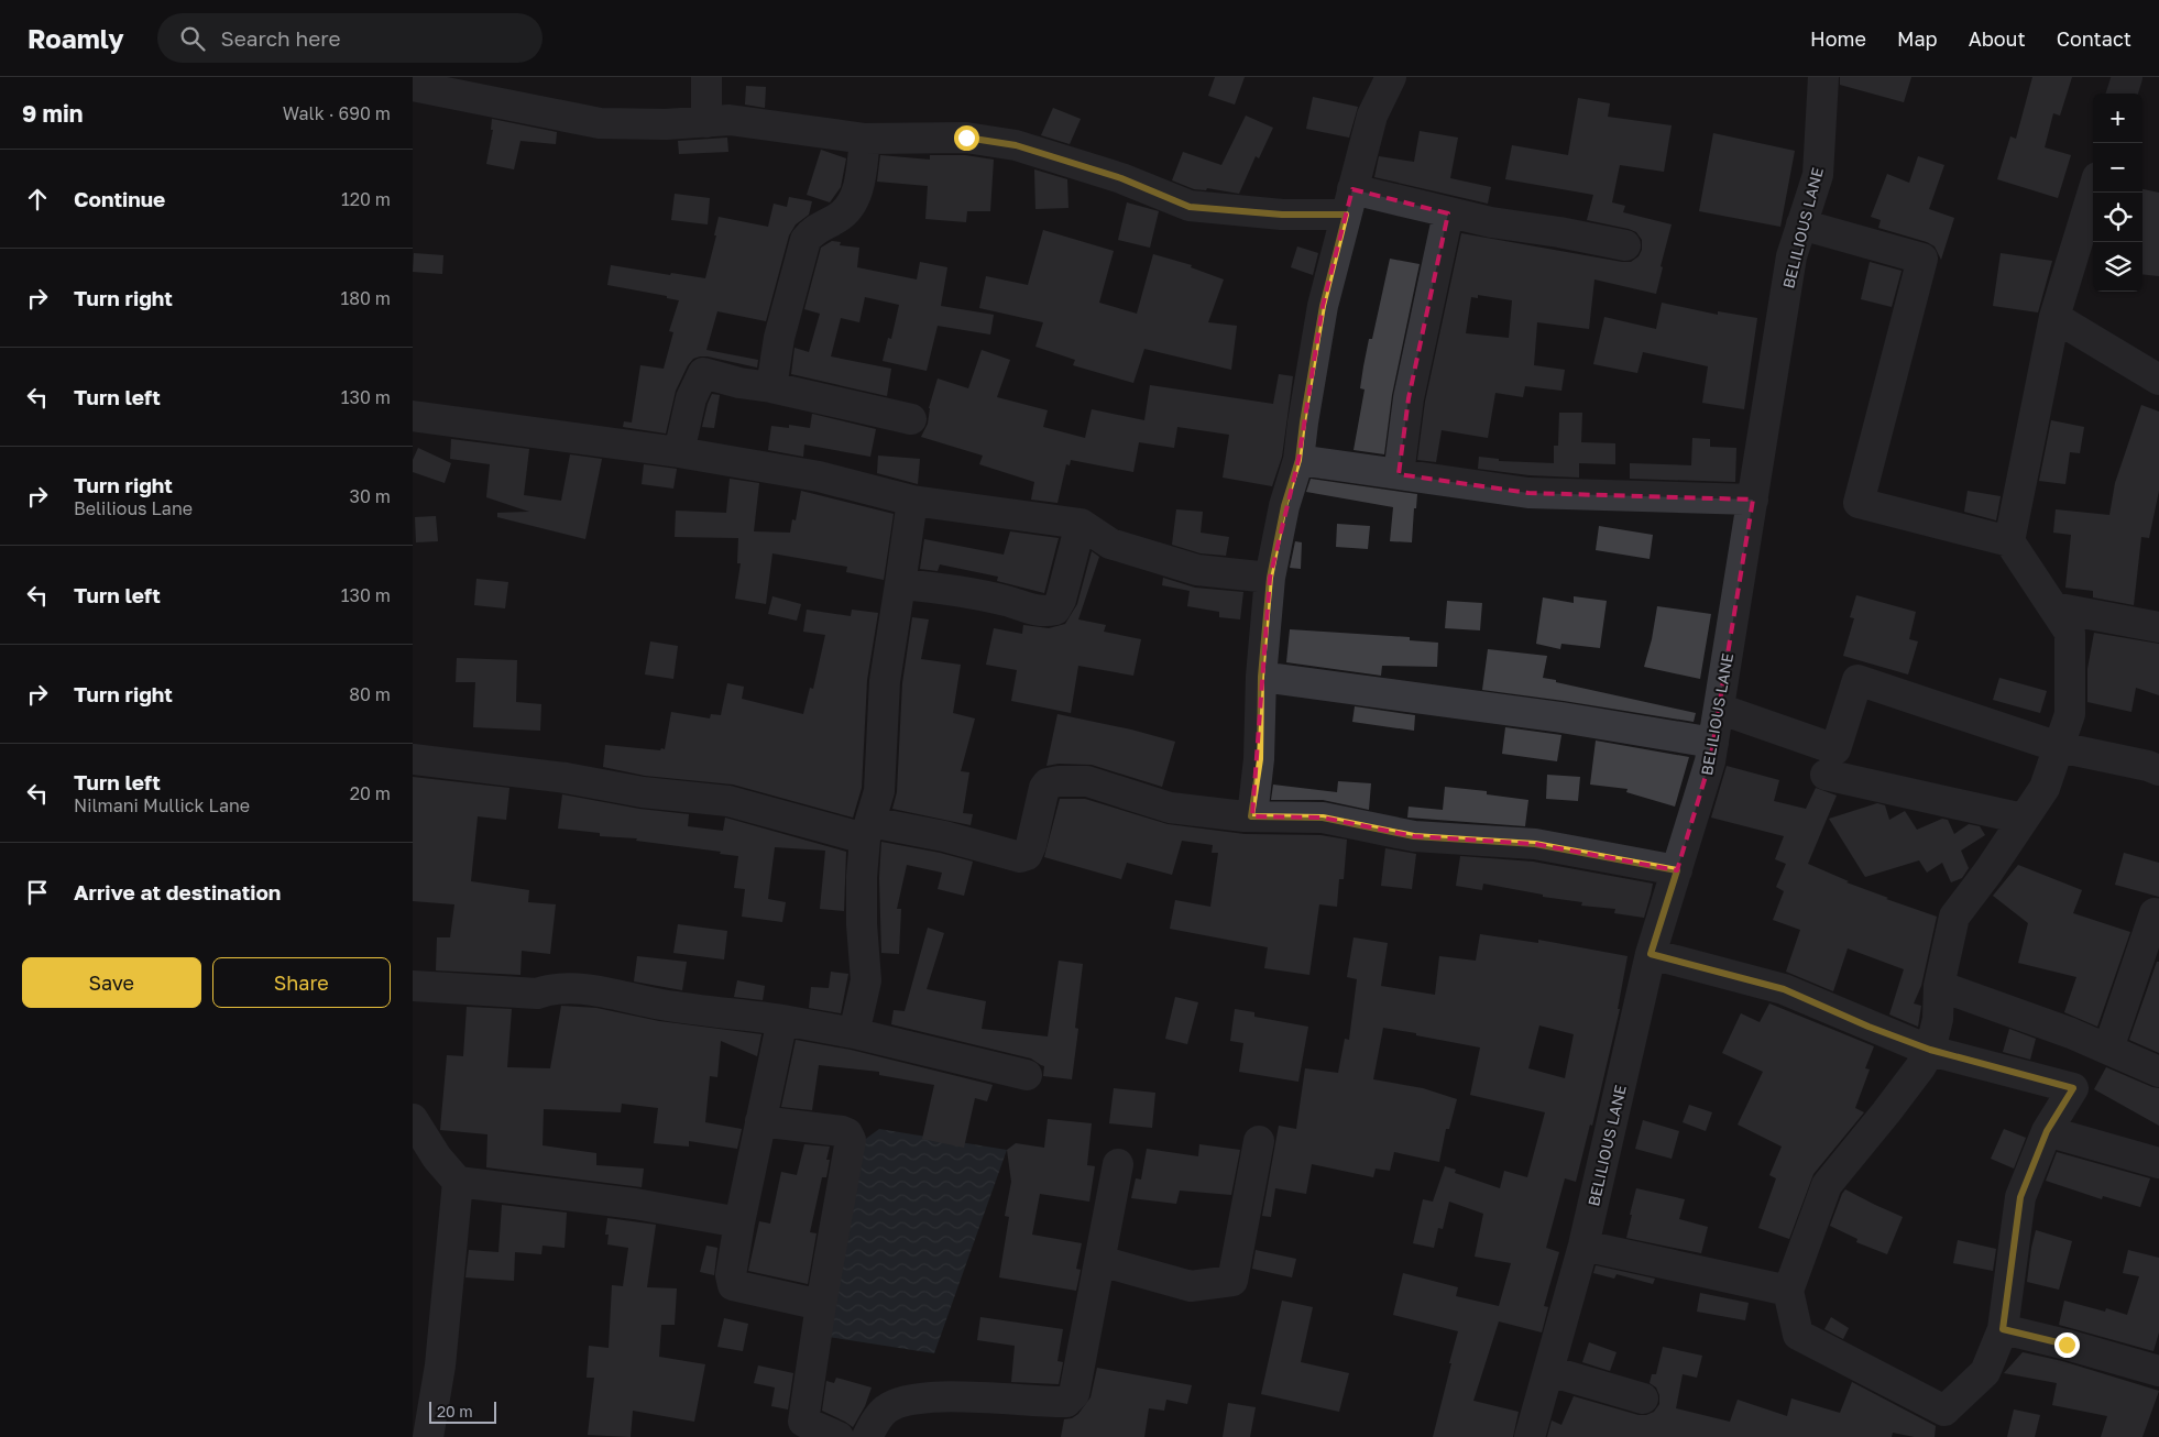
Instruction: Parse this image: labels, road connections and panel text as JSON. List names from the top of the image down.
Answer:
{
  "streets": {
    "street": ["BELILIOUS LANE"]
  },
  "scale_bar": "20 m",
  "page": {
    "header": "Roamly",
    "search": "Search here",
    "nav": [
      "Home",
      "Map",
      "About",
      "Contact"
    ],
    "heading": ["9 min", "Walk · 690 m"],
    "map_buttons": ["+", "−"],
    "list": [
      ["Continue", "120 m"],
      ["Turn right", "180 m"],
      ["Turn left", "130 m"],
      ["Turn right", "Belilious Lane", "30 m"],
      ["Turn left", "130 m"],
      ["Turn right", "80 m"],
      ["Turn left", "Nilmani Mullick Lane", "20 m"],
      "Arrive at destination"
    ],
    "buttons": ["Save", "Share"],
    "scale": "20 m"
  }
}
